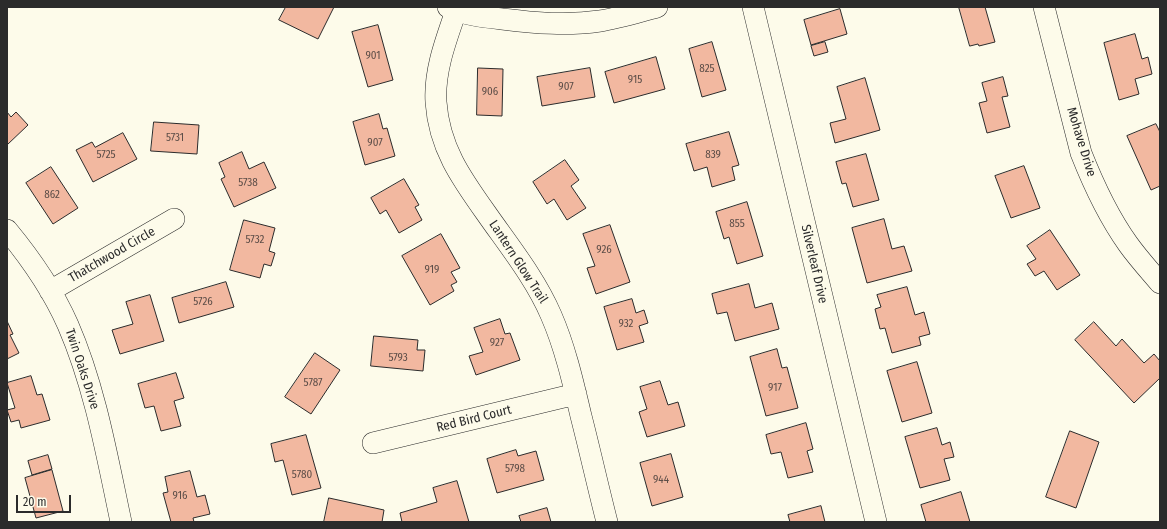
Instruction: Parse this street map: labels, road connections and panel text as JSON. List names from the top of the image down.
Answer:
{
  "streets": {
    "street": [
      "Mohave Drive",
      "Thatchwood Circle",
      "Lantern Glow Trail",
      "Silverleaf Drive",
      "Twin Oaks Drive",
      "Red Bird Court"
    ]
  },
  "crossings": [
    ["Thatchwood Circle", "Twin Oaks Drive"],
    ["Lantern Glow Trail", "Red Bird Court"]
  ],
  "house_numbers": [
    "901",
    "825",
    "915",
    "907",
    "906",
    "5731",
    "907",
    "5725",
    "839",
    "5738",
    "862",
    "855",
    "5732",
    "926",
    "919",
    "5726",
    "932",
    "927",
    "5793",
    "5787",
    "917",
    "5798",
    "5780",
    "944",
    "916"
  ],
  "scale_bar": "20 m"
}
